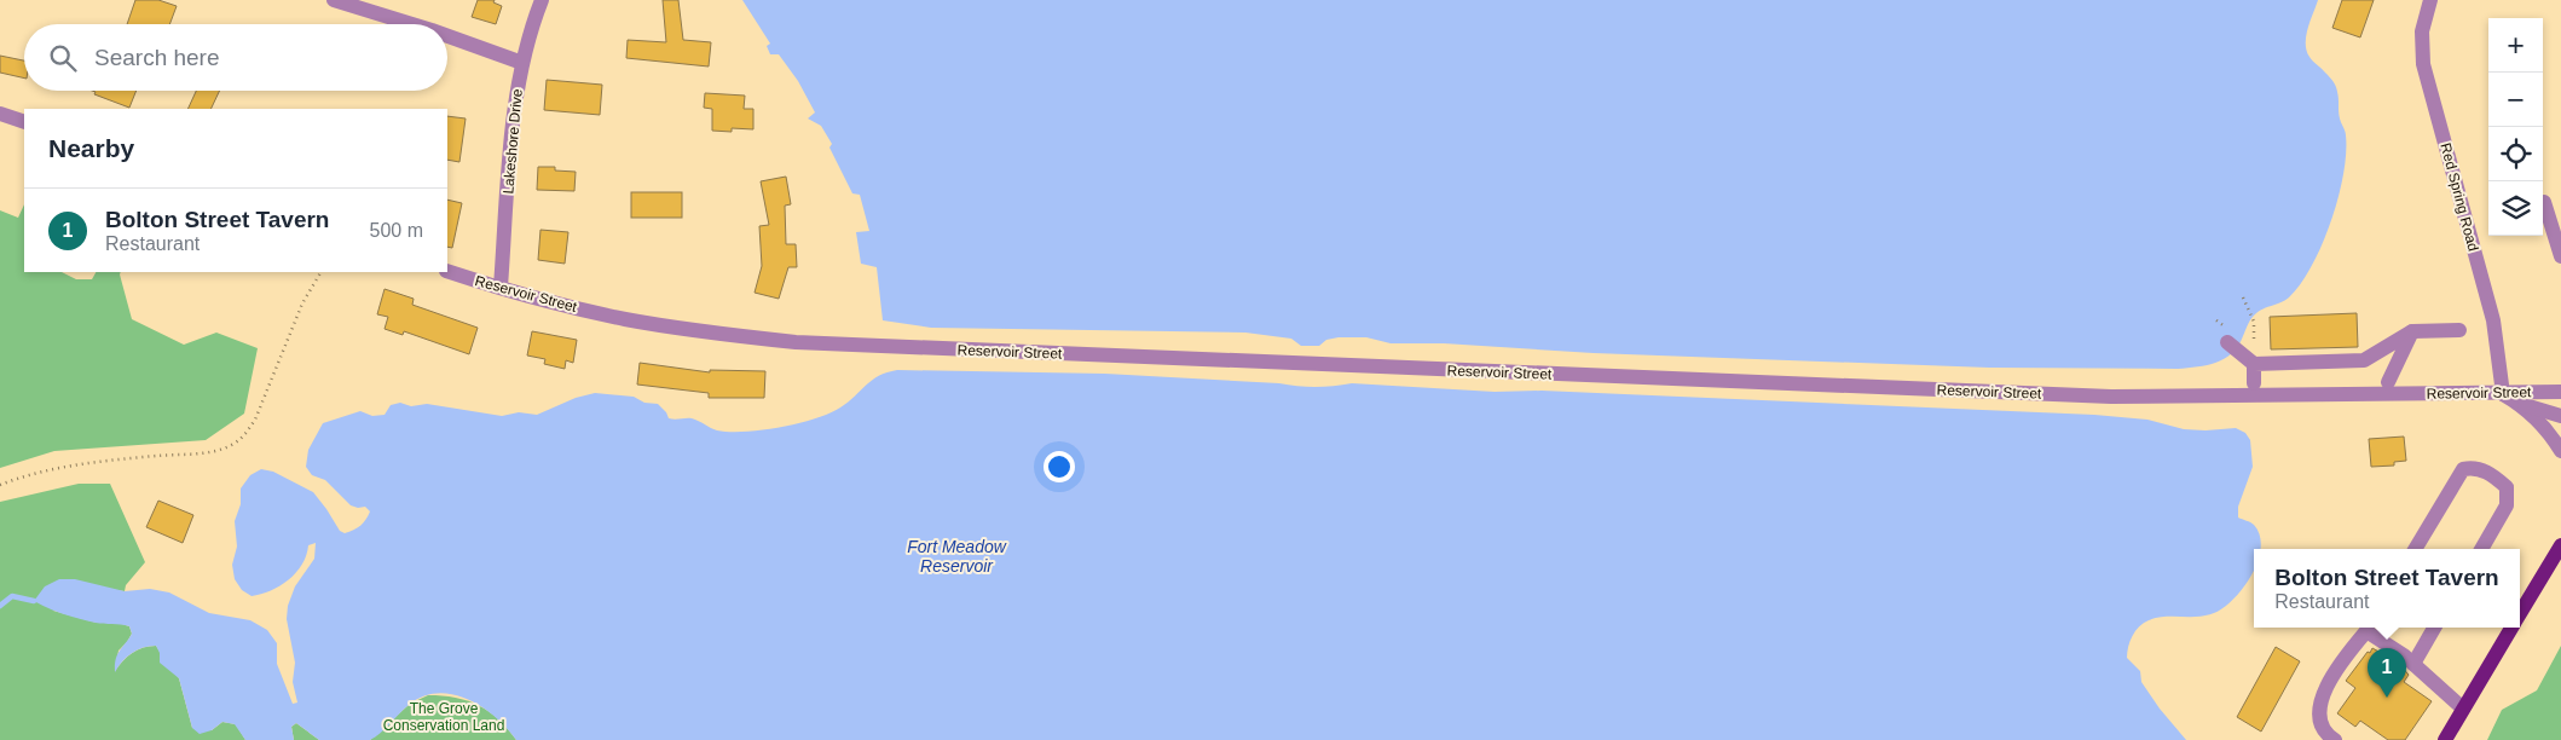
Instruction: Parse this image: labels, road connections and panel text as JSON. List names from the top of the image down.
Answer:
{
  "streets": {
    "street": ["Lakeshore Drive", "Red Spring Road", "Reservoir Street"]
  },
  "crossings": [
    ["Lakeshore Drive", "Reservoir Street"],
    ["Red Spring Road", "Reservoir Street"]
  ],
  "water": ["Fort Meadow Reservoir"],
  "parks": ["The Grove Conservation Land"],
  "page": {
    "map_buttons": ["+", "−"],
    "search": "Search here",
    "heading": "Nearby",
    "list": [
      {
        "mark": "1",
        "name": "Bolton Street Tavern",
        "note": "Restaurant",
        "value": "500 m"
      }
    ],
    "popup": ["Bolton Street Tavern", "Restaurant"],
    "pins": "1"
  }
}
